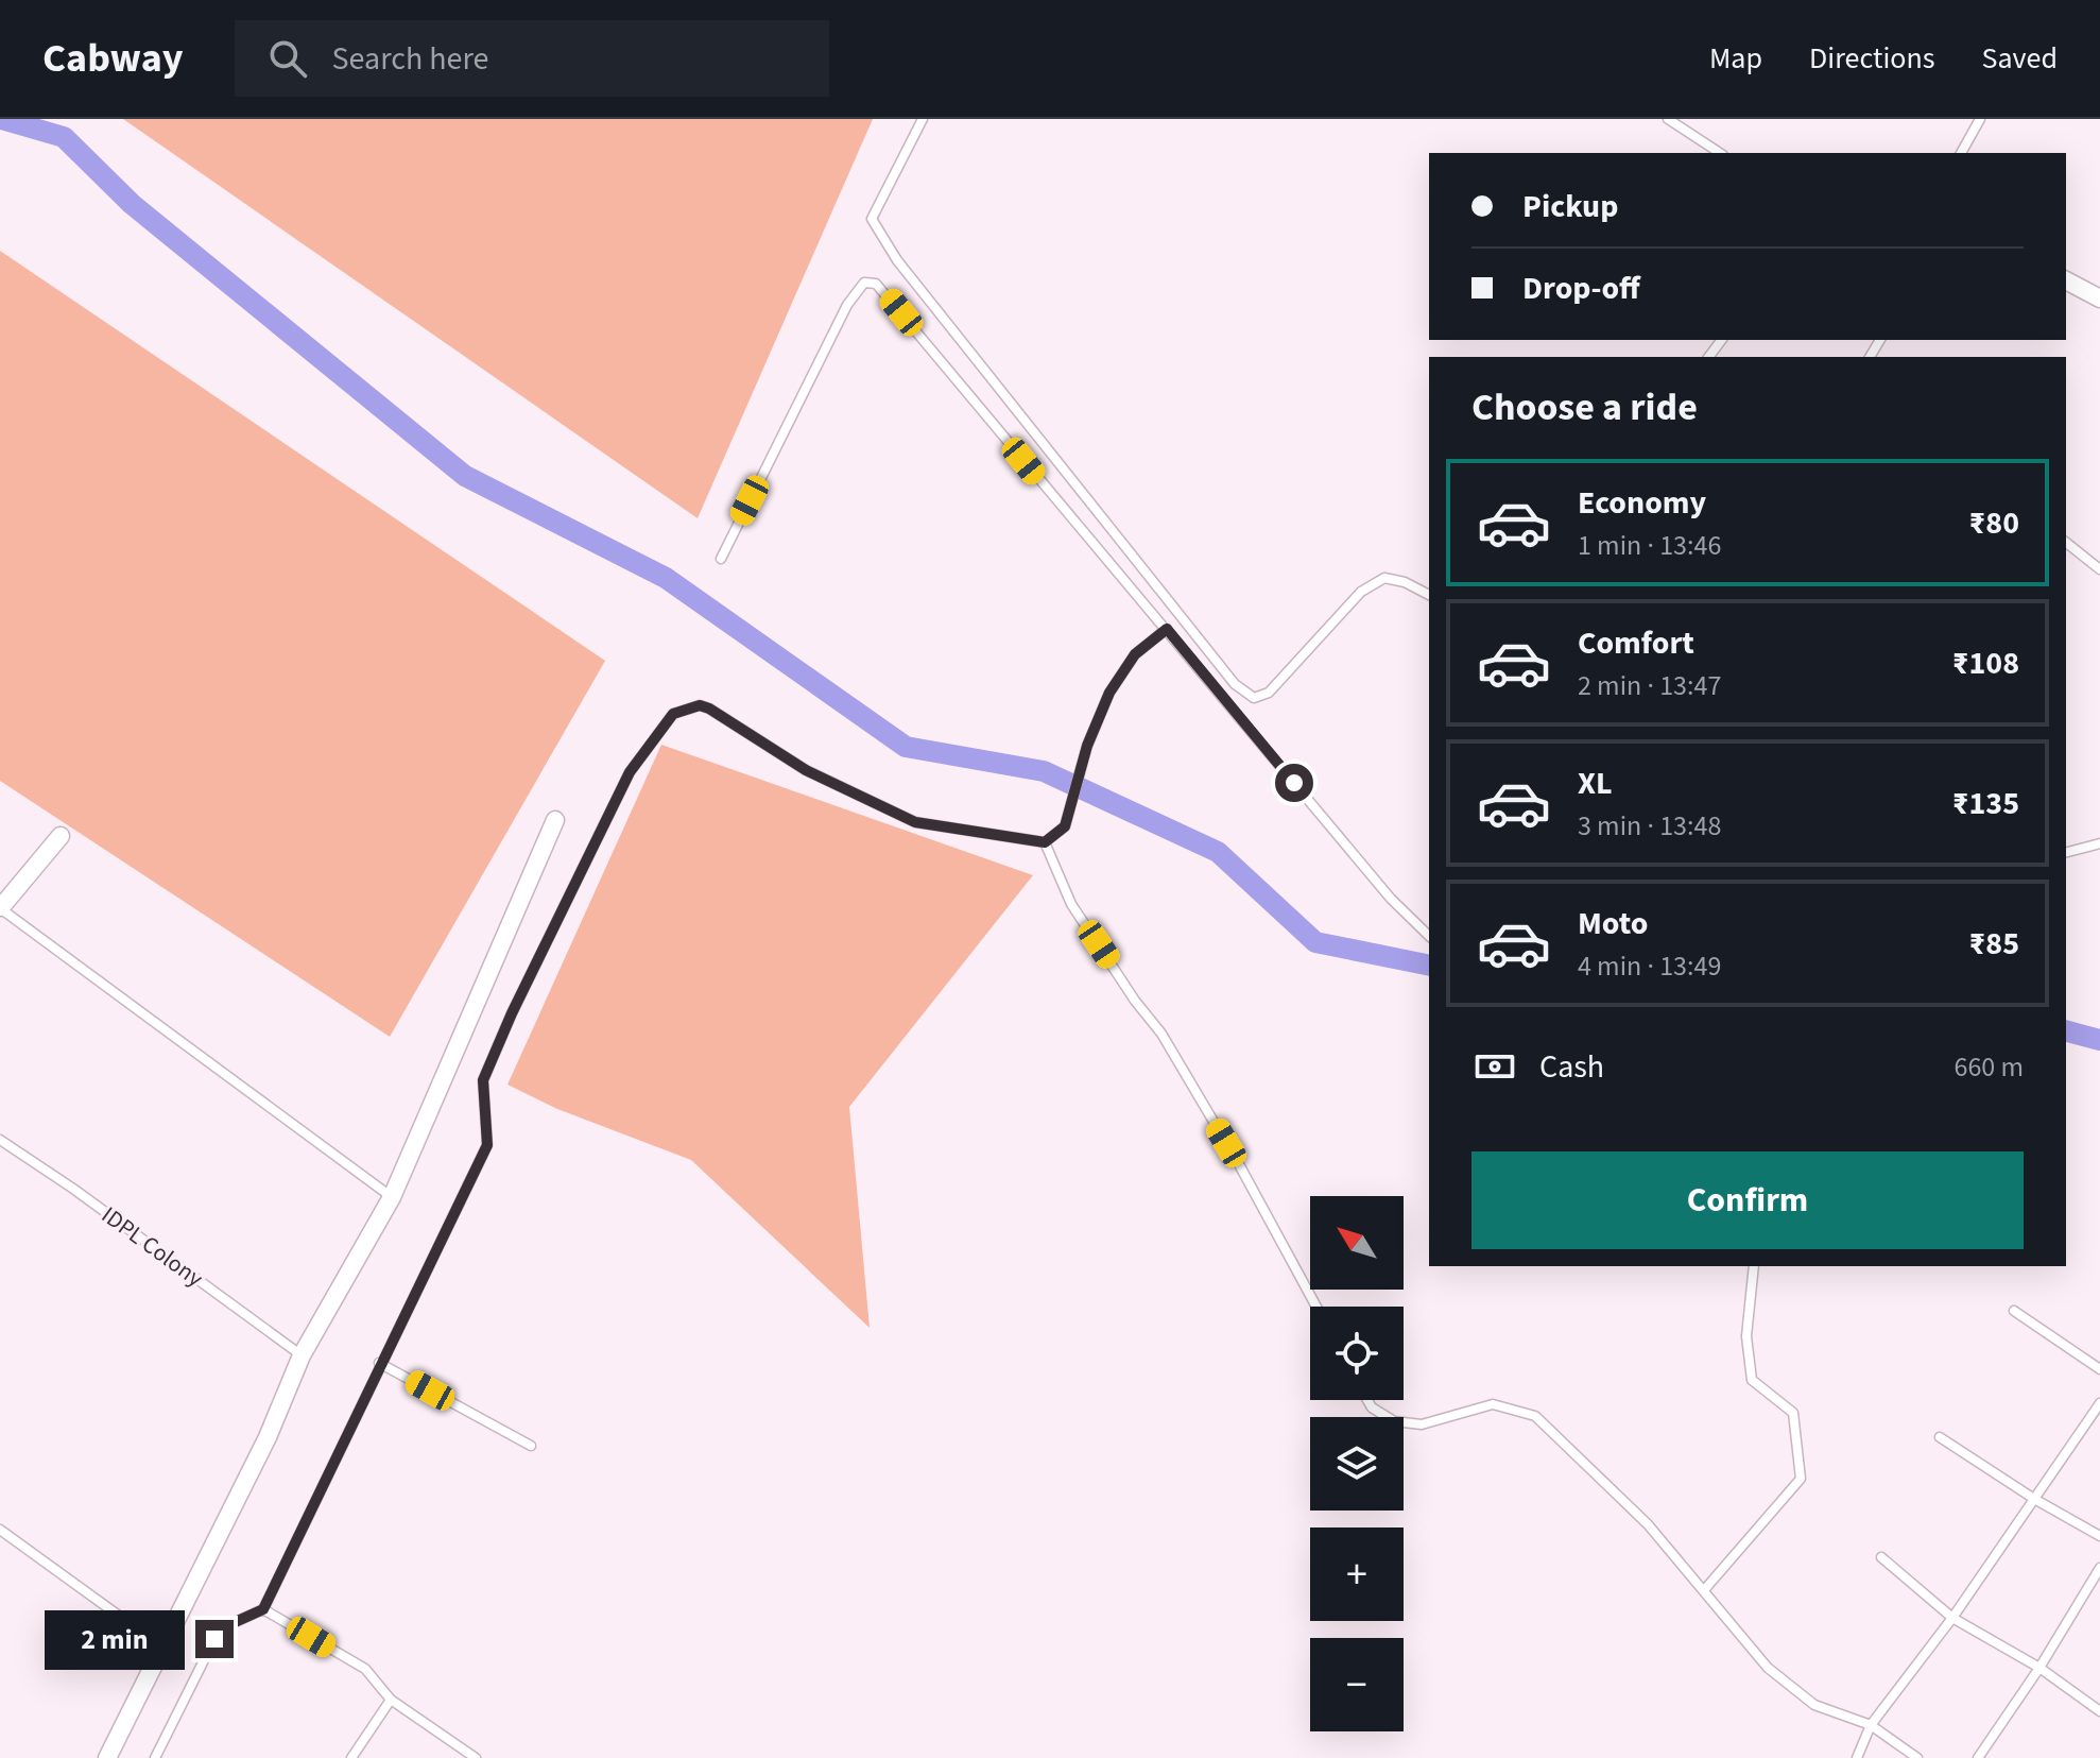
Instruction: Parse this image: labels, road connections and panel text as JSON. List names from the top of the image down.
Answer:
{
  "streets": {
    "lane": ["IDPL Colony"]
  },
  "north": "top left",
  "page": {
    "header": "Cabway",
    "search": "Search here",
    "nav": ["Map", "Directions", "Saved"],
    "banner": ["Pickup", "Drop-off"],
    "heading": "Choose a ride",
    "list": [
      {
        "name": "Economy",
        "note": "1 min · 13:46",
        "value": "₹80"
      },
      {
        "name": "Comfort",
        "note": "2 min · 13:47",
        "value": "₹108"
      },
      {
        "name": "XL",
        "note": "3 min · 13:48",
        "value": "₹135"
      },
      {
        "name": "Moto",
        "note": "4 min · 13:49",
        "value": "₹85"
      }
    ],
    "pay": ["Cash", "660 m"],
    "buttons": "Confirm",
    "map_buttons": ["+", "−"],
    "bubble": "2 min"
  }
}
